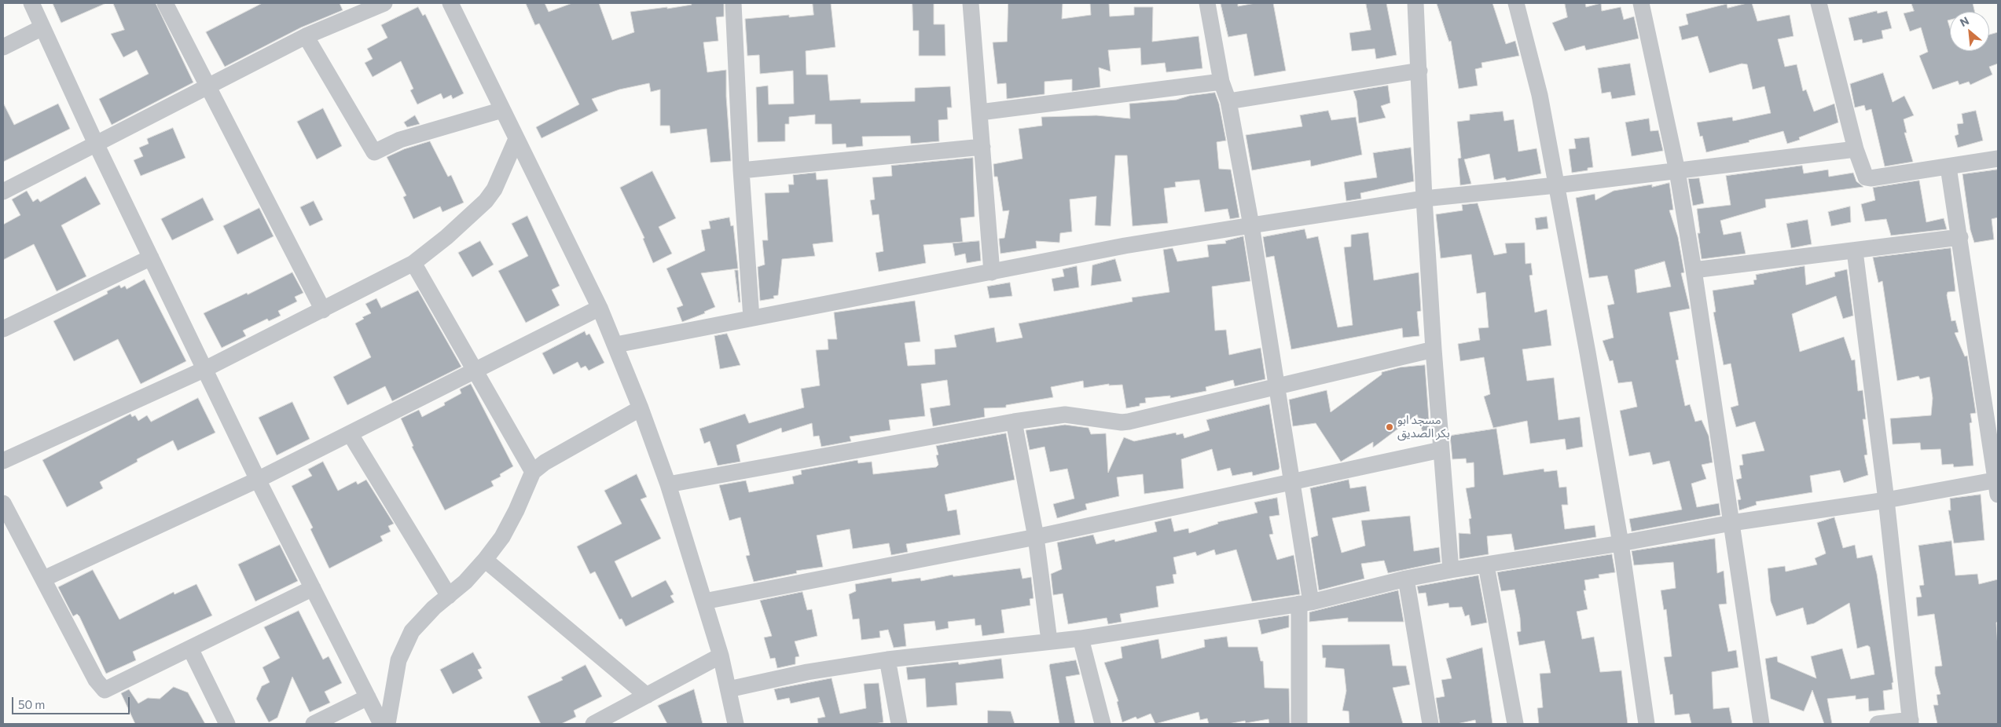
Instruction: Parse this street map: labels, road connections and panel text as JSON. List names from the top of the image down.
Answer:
{
  "places": ["مسجد ابو بكر الصديق"],
  "scale_bar": "50 m",
  "north": "top left"
}
